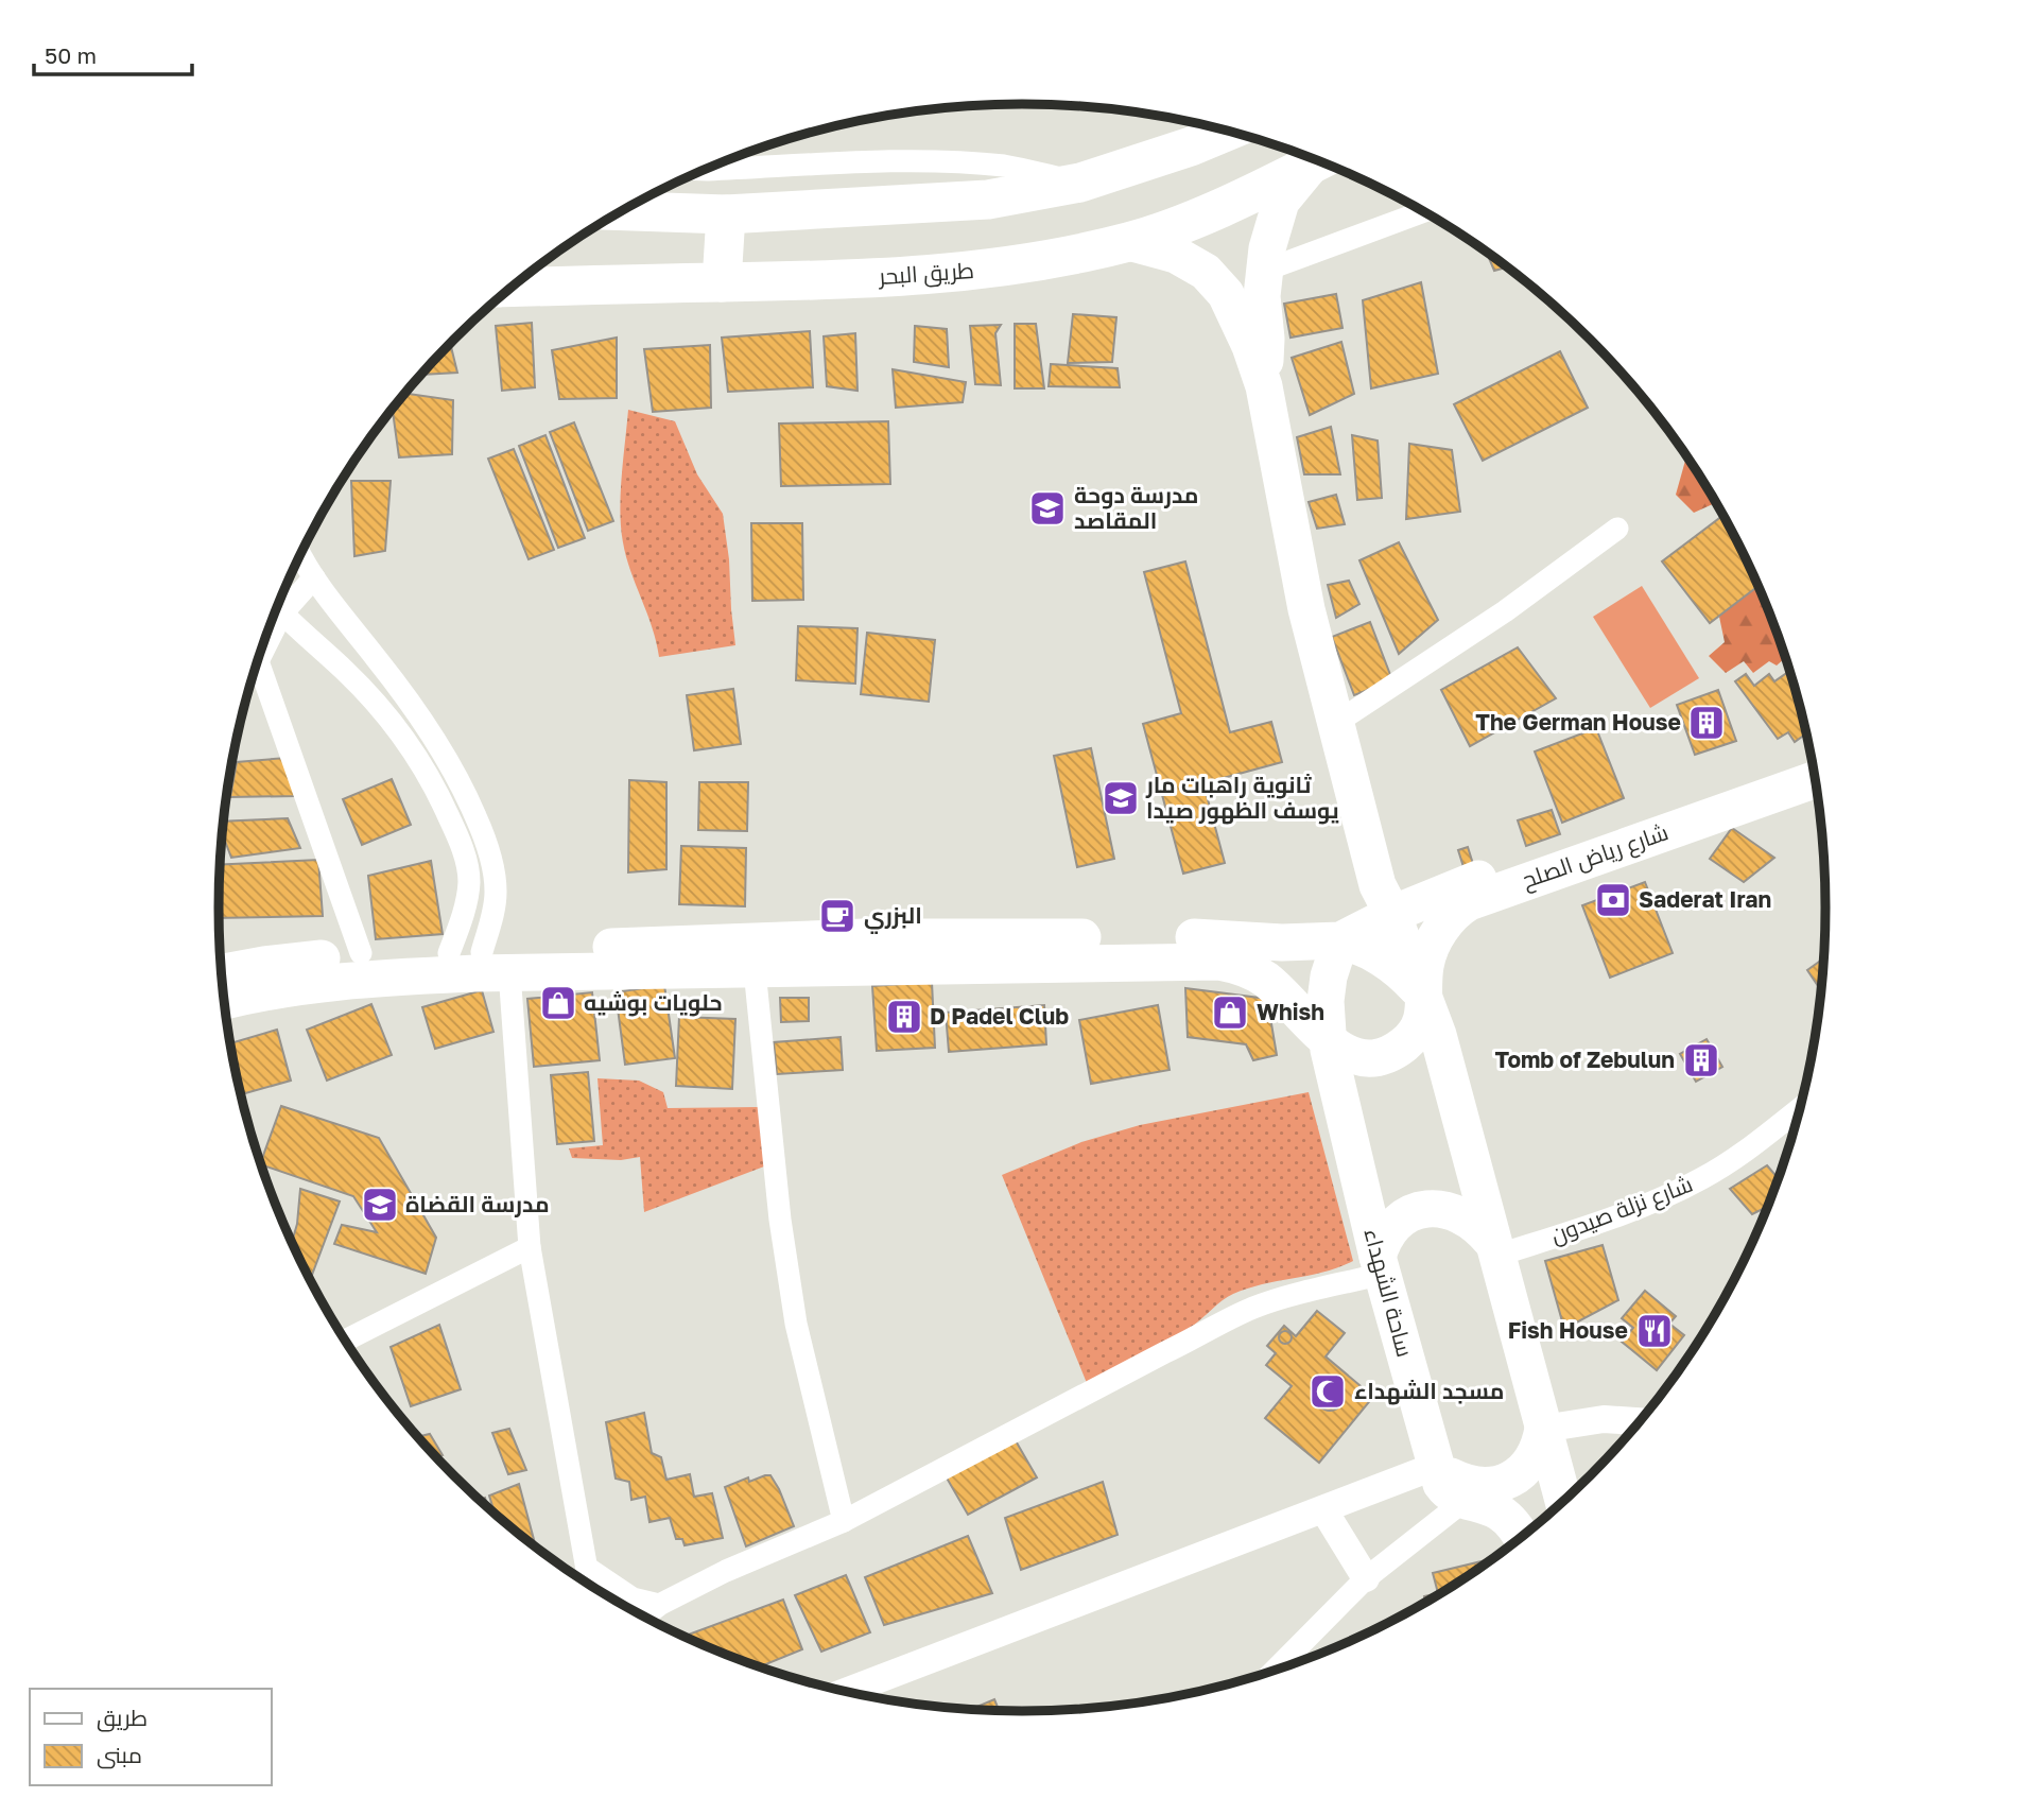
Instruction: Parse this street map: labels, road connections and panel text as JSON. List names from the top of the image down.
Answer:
{
  "streets": {
    "highway": ["طريق البحر"],
    "main road": ["شارع رياض الصلح", "ساحة الشهداء"],
    "street": ["شارع نزلة صيدون"]
  },
  "crossings": [
    ["شارع رياض الصلح", "ساحة الشهداء"]
  ],
  "places": {
    "school or university": ["مدرسة دوحة المقاصد", "ثانوية راهبات مار يوسف الظهور صيدا", "مدرسة القضاة"],
    "building": ["The German House", "D Padel Club", "Tomb of Zebulun"],
    "bank": ["Saderat Iran"],
    "cafe": ["البزري"],
    "shop": ["حلويات بوشيه", "Whish"],
    "restaurant": ["Fish House"],
    "mosque": ["مسجد الشهداء"]
  },
  "legend": ["طريق", "مبنى"],
  "scale_bar": "50 m"
}
